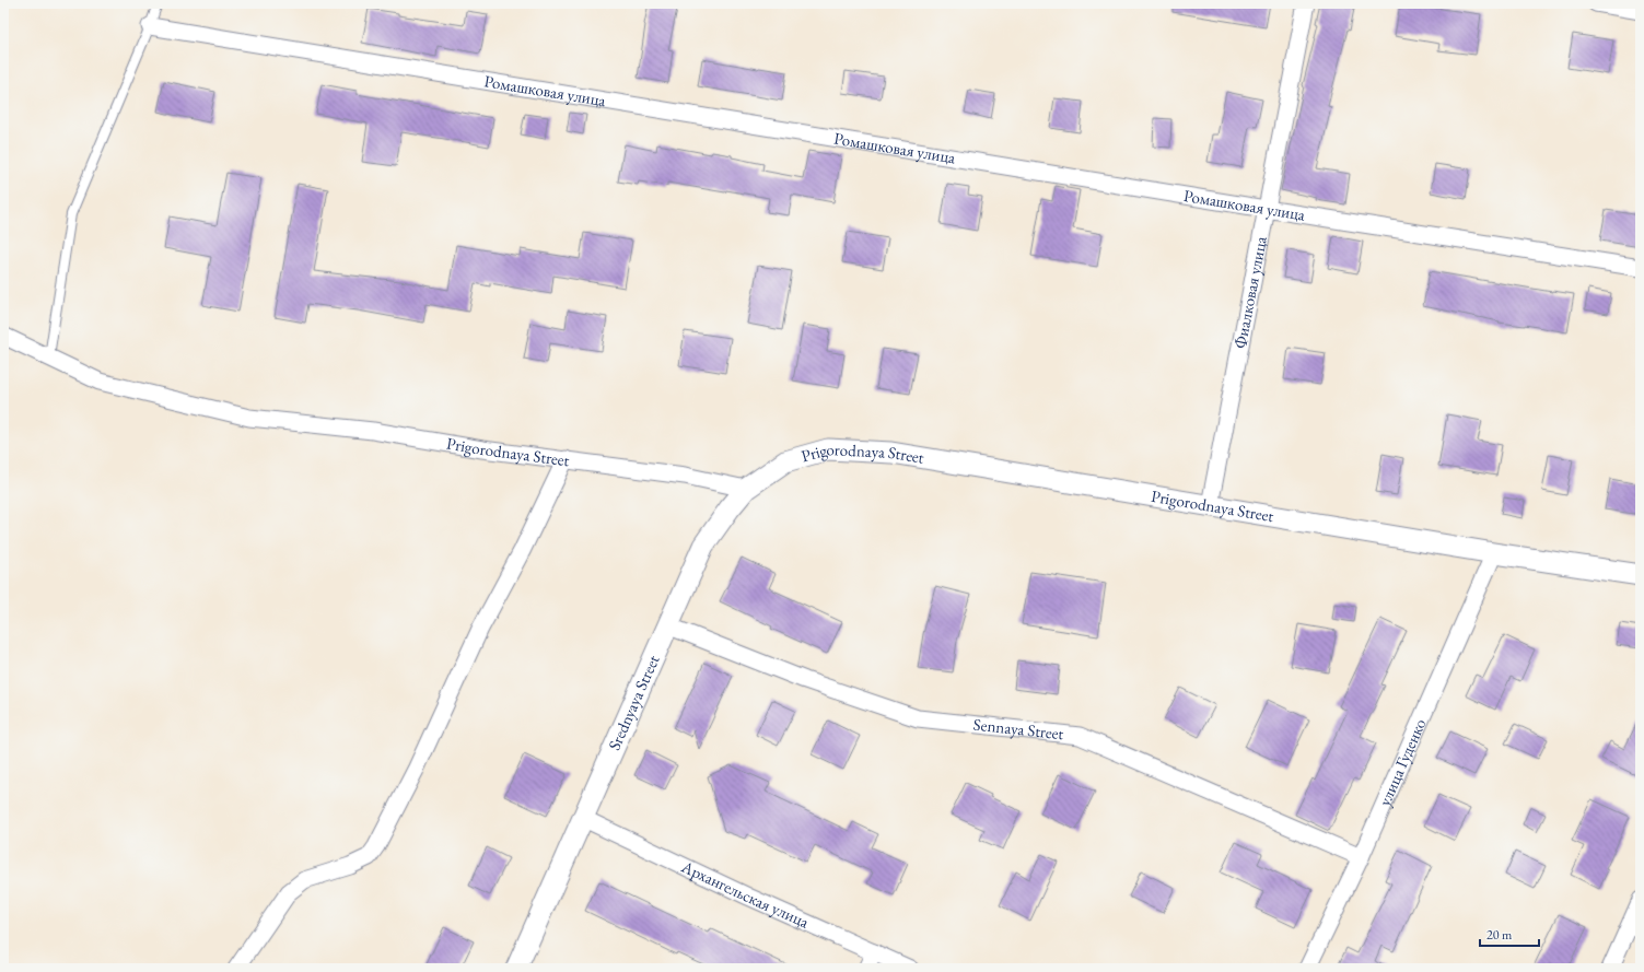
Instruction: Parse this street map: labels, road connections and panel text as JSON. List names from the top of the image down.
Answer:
{
  "streets": {
    "street": [
      "Ромашковая улица",
      "Фиалковая улица",
      "Prigorodnaya Street",
      "Srednyaya Street",
      "Sennaya Street",
      "улица Гуденко",
      "Архангельская улица"
    ]
  },
  "crossings": [
    ["Ромашковая улица", "Фиалковая улица"],
    ["Фиалковая улица", "Prigorodnaya Street"],
    ["Prigorodnaya Street", "Srednyaya Street"],
    ["Prigorodnaya Street", "улица Гуденко"],
    ["Srednyaya Street", "Sennaya Street"],
    ["Srednyaya Street", "Архангельская улица"],
    ["Sennaya Street", "улица Гуденко"]
  ],
  "scale_bar": "20 m"
}
